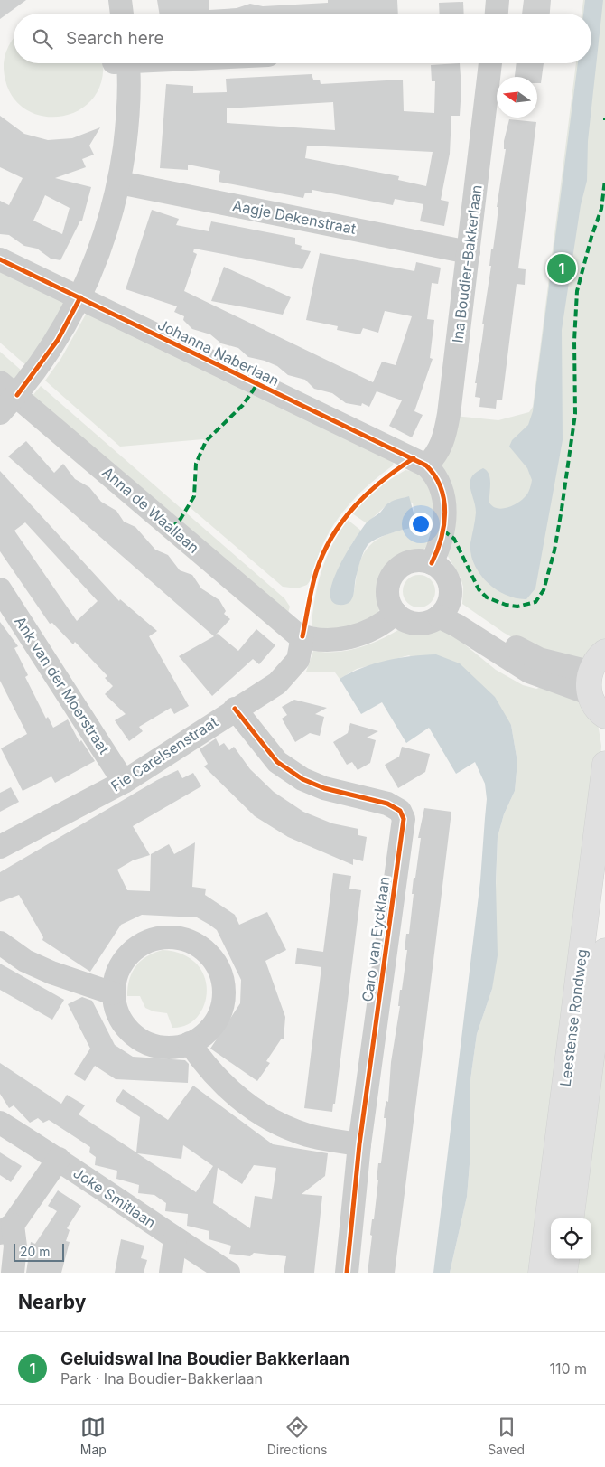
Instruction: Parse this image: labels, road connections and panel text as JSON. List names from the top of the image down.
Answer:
{
  "streets": {
    "main road": ["Leestense Rondweg"],
    "street": [
      "Aagje Dekenstraat",
      "Ina Boudier-Bakkerlaan",
      "Johanna Naberlaan",
      "Anna de Waallaan",
      "Ank van der Moerstraat",
      "Fie Carelsenstraat",
      "Caro van Eycklaan",
      "Joke Smitlaan"
    ]
  },
  "crossings": [
    ["Aagje Dekenstraat", "Ina Boudier-Bakkerlaan"],
    ["Ina Boudier-Bakkerlaan", "Johanna Naberlaan"],
    ["Anna de Waallaan", "Fie Carelsenstraat"],
    ["Ank van der Moerstraat", "Fie Carelsenstraat"],
    ["Fie Carelsenstraat", "Caro van Eycklaan"]
  ],
  "scale_bar": "20 m",
  "north": "left",
  "page": {
    "search": "Search here",
    "pins": "1",
    "scale": "20 m",
    "heading": "Nearby",
    "list": [
      {
        "mark": "1",
        "name": "Geluidswal Ina Boudier Bakkerlaan",
        "note": "Park · Ina Boudier-Bakkerlaan",
        "value": "110 m"
      }
    ],
    "nav": ["Map", "Directions", "Saved"]
  }
}
